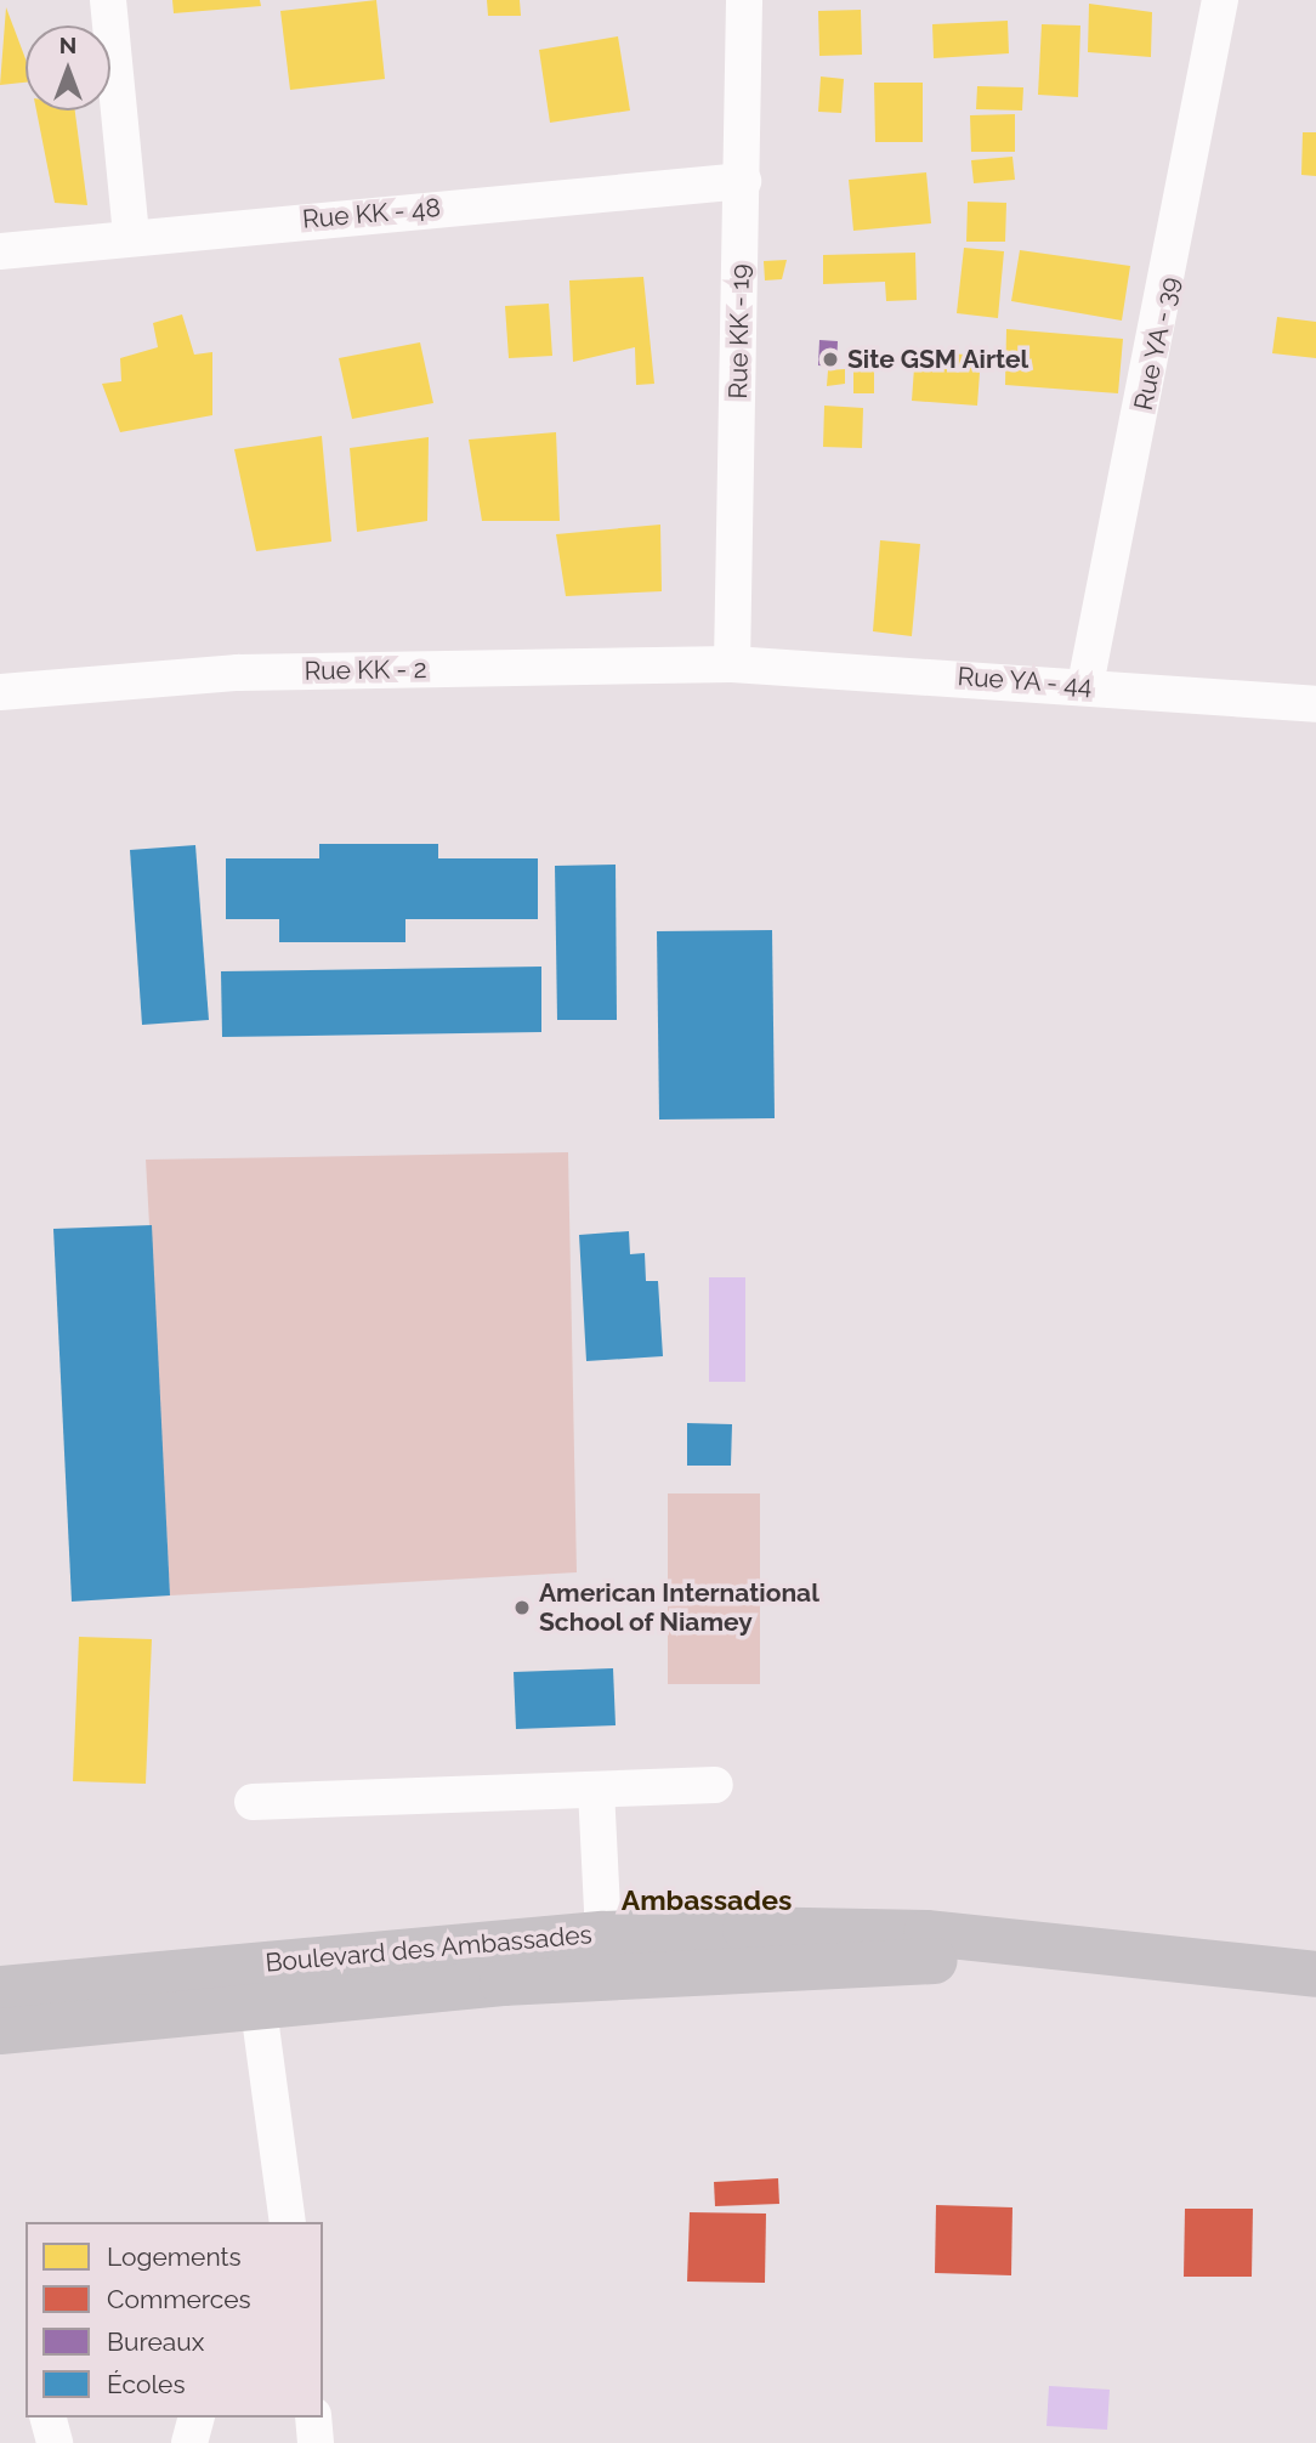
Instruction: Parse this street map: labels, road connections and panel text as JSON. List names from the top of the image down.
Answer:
{
  "streets": {
    "main road": ["Boulevard des Ambassades"],
    "street": [
      "Rue KK - 48",
      "Rue KK - 19",
      "Rue YA - 39",
      "Rue KK - 2",
      "Rue YA - 44"
    ]
  },
  "crossings": [
    ["Rue KK - 48", "Rue KK - 19"],
    ["Rue KK - 19", "Rue KK - 2"],
    ["Rue KK - 19", "Rue YA - 44"],
    ["Rue YA - 39", "Rue YA - 44"],
    ["Rue KK - 2", "Rue YA - 44"]
  ],
  "districts": ["Ambassades"],
  "places": ["Site GSM Airtel", "American International School of Niamey"],
  "legend": [
    "Logements",
    "Commerces",
    "Bureaux",
    "Écoles"
  ],
  "north": "top"
}
